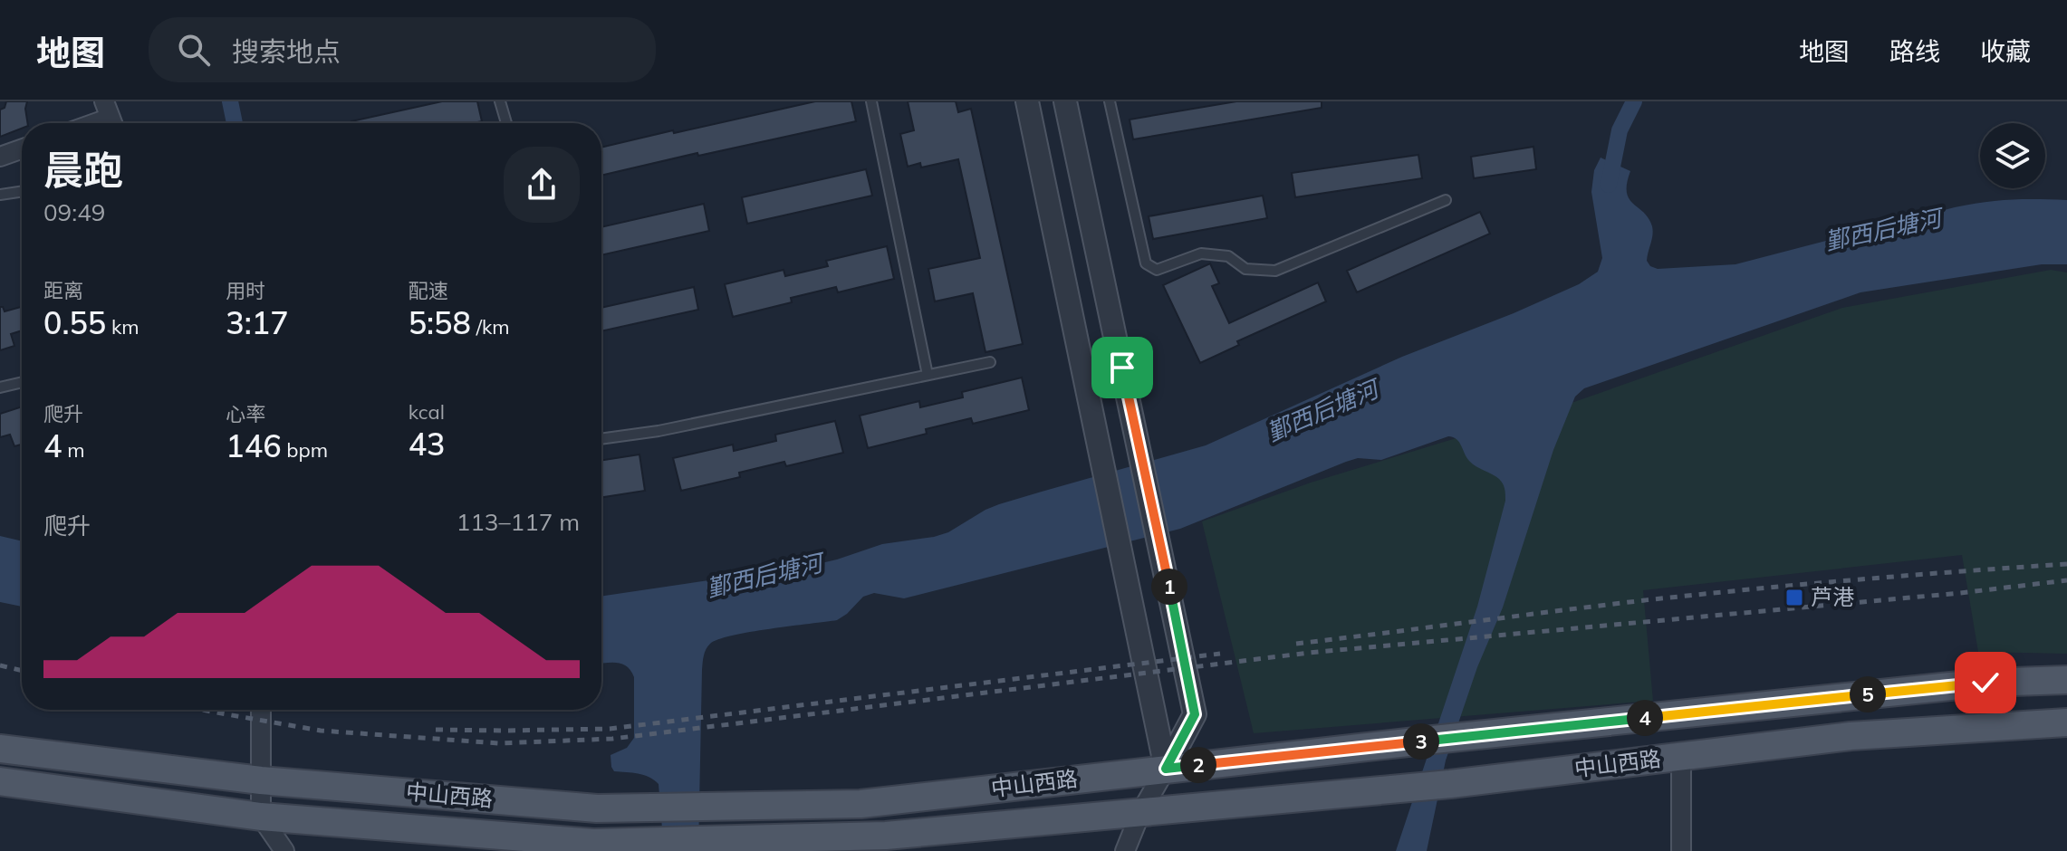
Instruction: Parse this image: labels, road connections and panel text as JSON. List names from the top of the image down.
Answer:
{
  "streets": {
    "main road": ["中山西路"]
  },
  "water": ["鄞西后塘河"],
  "places": {
    "transit": ["芦港"]
  },
  "page": {
    "header": "地图",
    "search": "搜索地点",
    "nav": ["地图", "路线", "收藏"],
    "heading": ["晨跑", "09:49"],
    "stats": [
      ["距离", "0.55 km"],
      ["用时", "3:17"],
      ["配速", "5:58 /km"],
      ["爬升", "4 m"],
      ["心率", "146 bpm"],
      ["kcal", "43"]
    ],
    "chart": ["爬升", "113–117 m"],
    "pins": [
      "1",
      "5",
      "4",
      "3",
      "2"
    ]
  }
}
